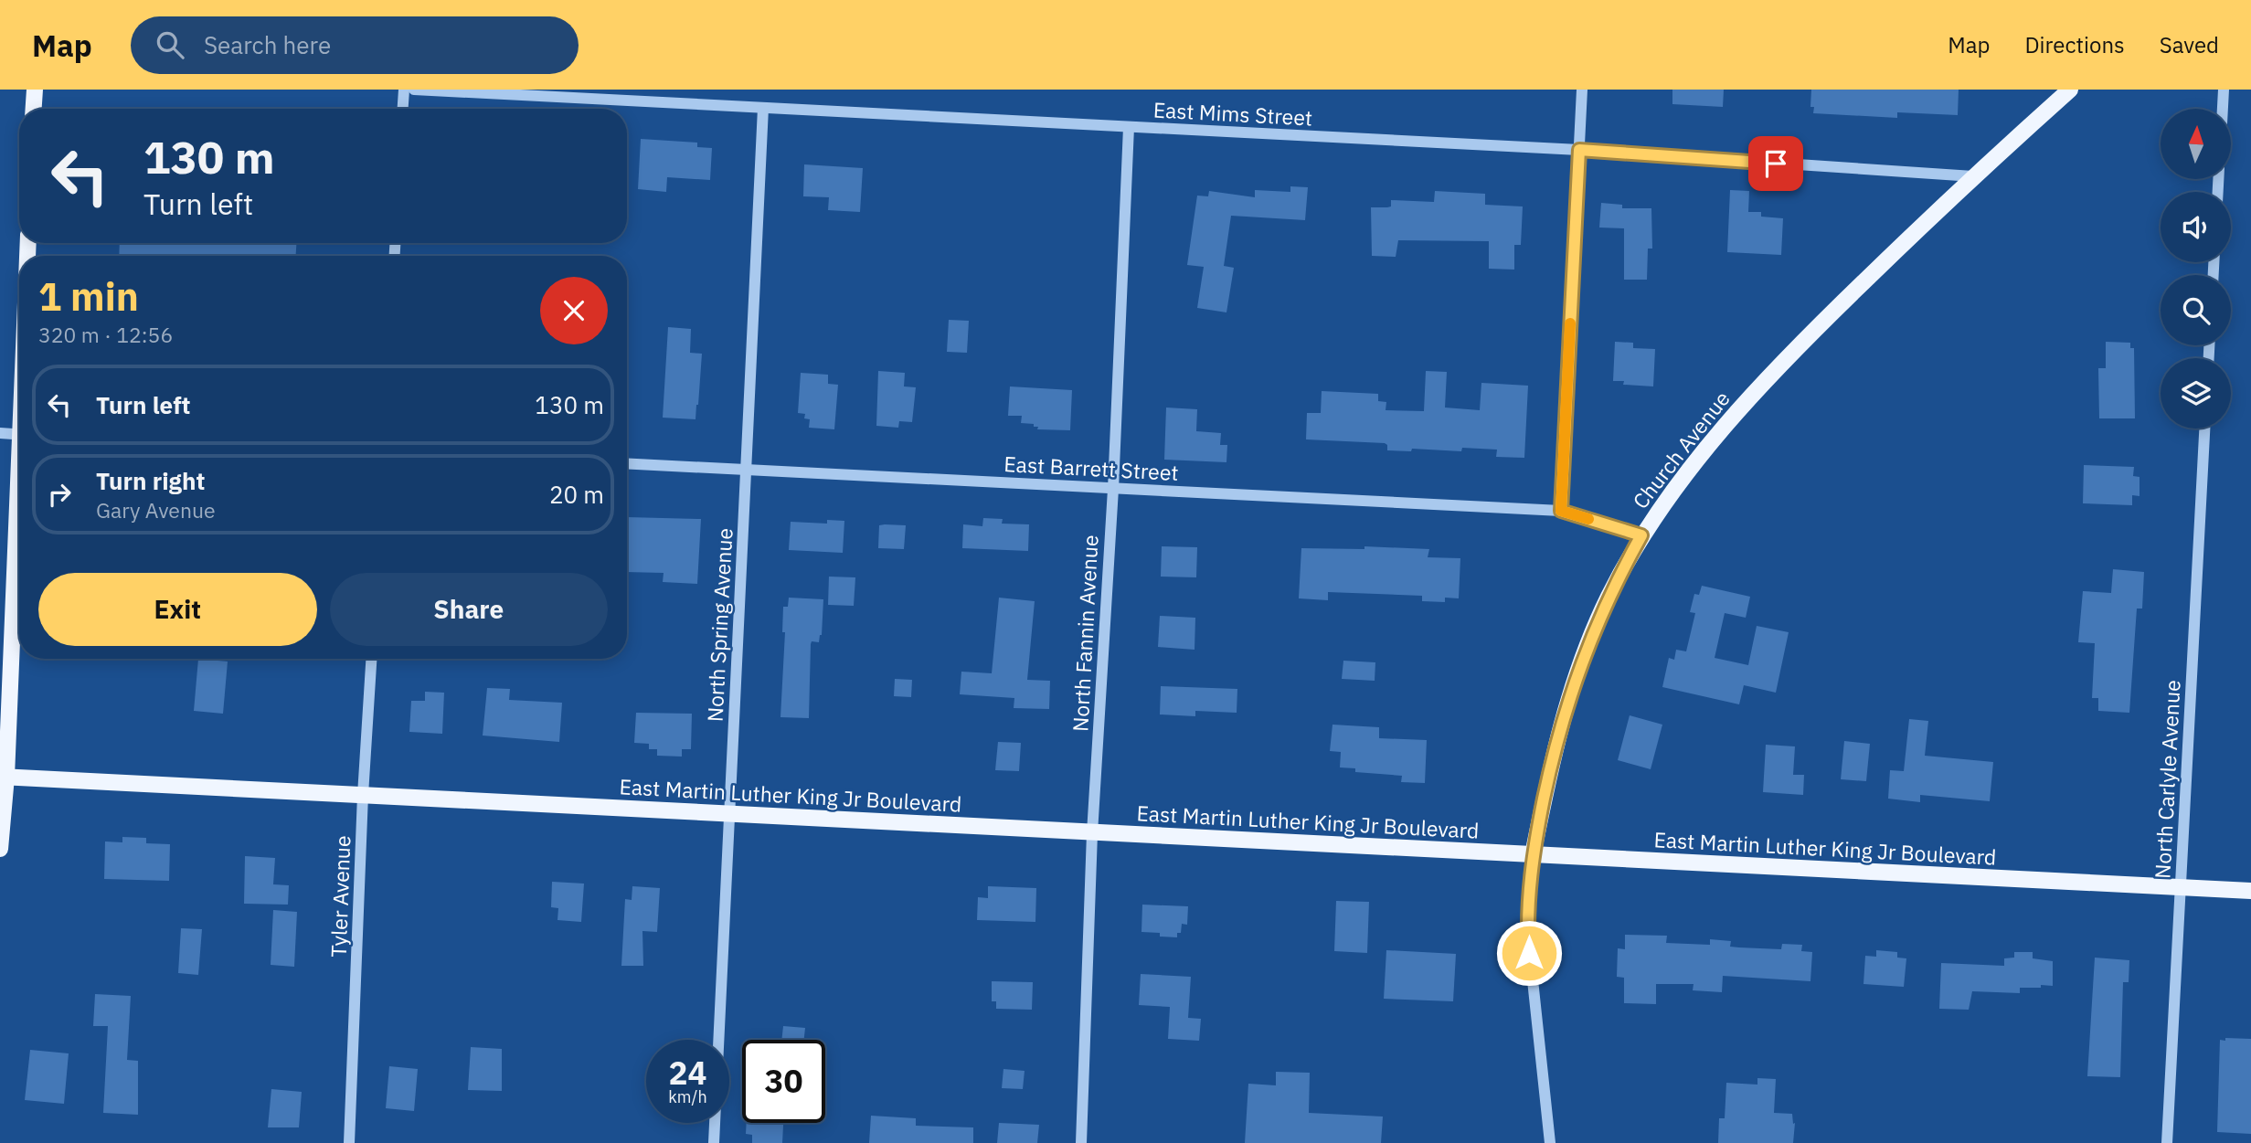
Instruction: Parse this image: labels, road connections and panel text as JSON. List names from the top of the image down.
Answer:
{
  "streets": {
    "main road": ["Church Avenue", "East Martin Luther King Jr Boulevard"],
    "street": [
      "East Mims Street",
      "East Barrett Street",
      "North Spring Avenue",
      "North Fannin Avenue",
      "North Carlyle Avenue",
      "Tyler Avenue"
    ]
  },
  "crossings": [
    ["East Mims Street", "Church Avenue"],
    ["East Mims Street", "North Spring Avenue"],
    ["East Mims Street", "North Fannin Avenue"],
    ["Church Avenue", "East Barrett Street"],
    ["Church Avenue", "East Martin Luther King Jr Boulevard"],
    ["East Barrett Street", "North Spring Avenue"],
    ["East Barrett Street", "North Fannin Avenue"],
    ["North Spring Avenue", "East Martin Luther King Jr Boulevard"],
    ["North Fannin Avenue", "East Martin Luther King Jr Boulevard"],
    ["North Carlyle Avenue", "East Martin Luther King Jr Boulevard"],
    ["East Martin Luther King Jr Boulevard", "Tyler Avenue"]
  ],
  "north": "top",
  "page": {
    "header": "Map",
    "search": "Search here",
    "nav": ["Map", "Directions", "Saved"],
    "turn": ["130 m", "Turn left"],
    "heading": ["1 min", "320 m · 12:56"],
    "list": [
      {
        "name": "Turn left",
        "value": "130 m"
      },
      {
        "name": "Turn right",
        "note": "Gary Avenue",
        "value": "20 m"
      }
    ],
    "buttons": ["Exit", "Share"],
    "speed": "24 km/h",
    "limit": "30"
  }
}
